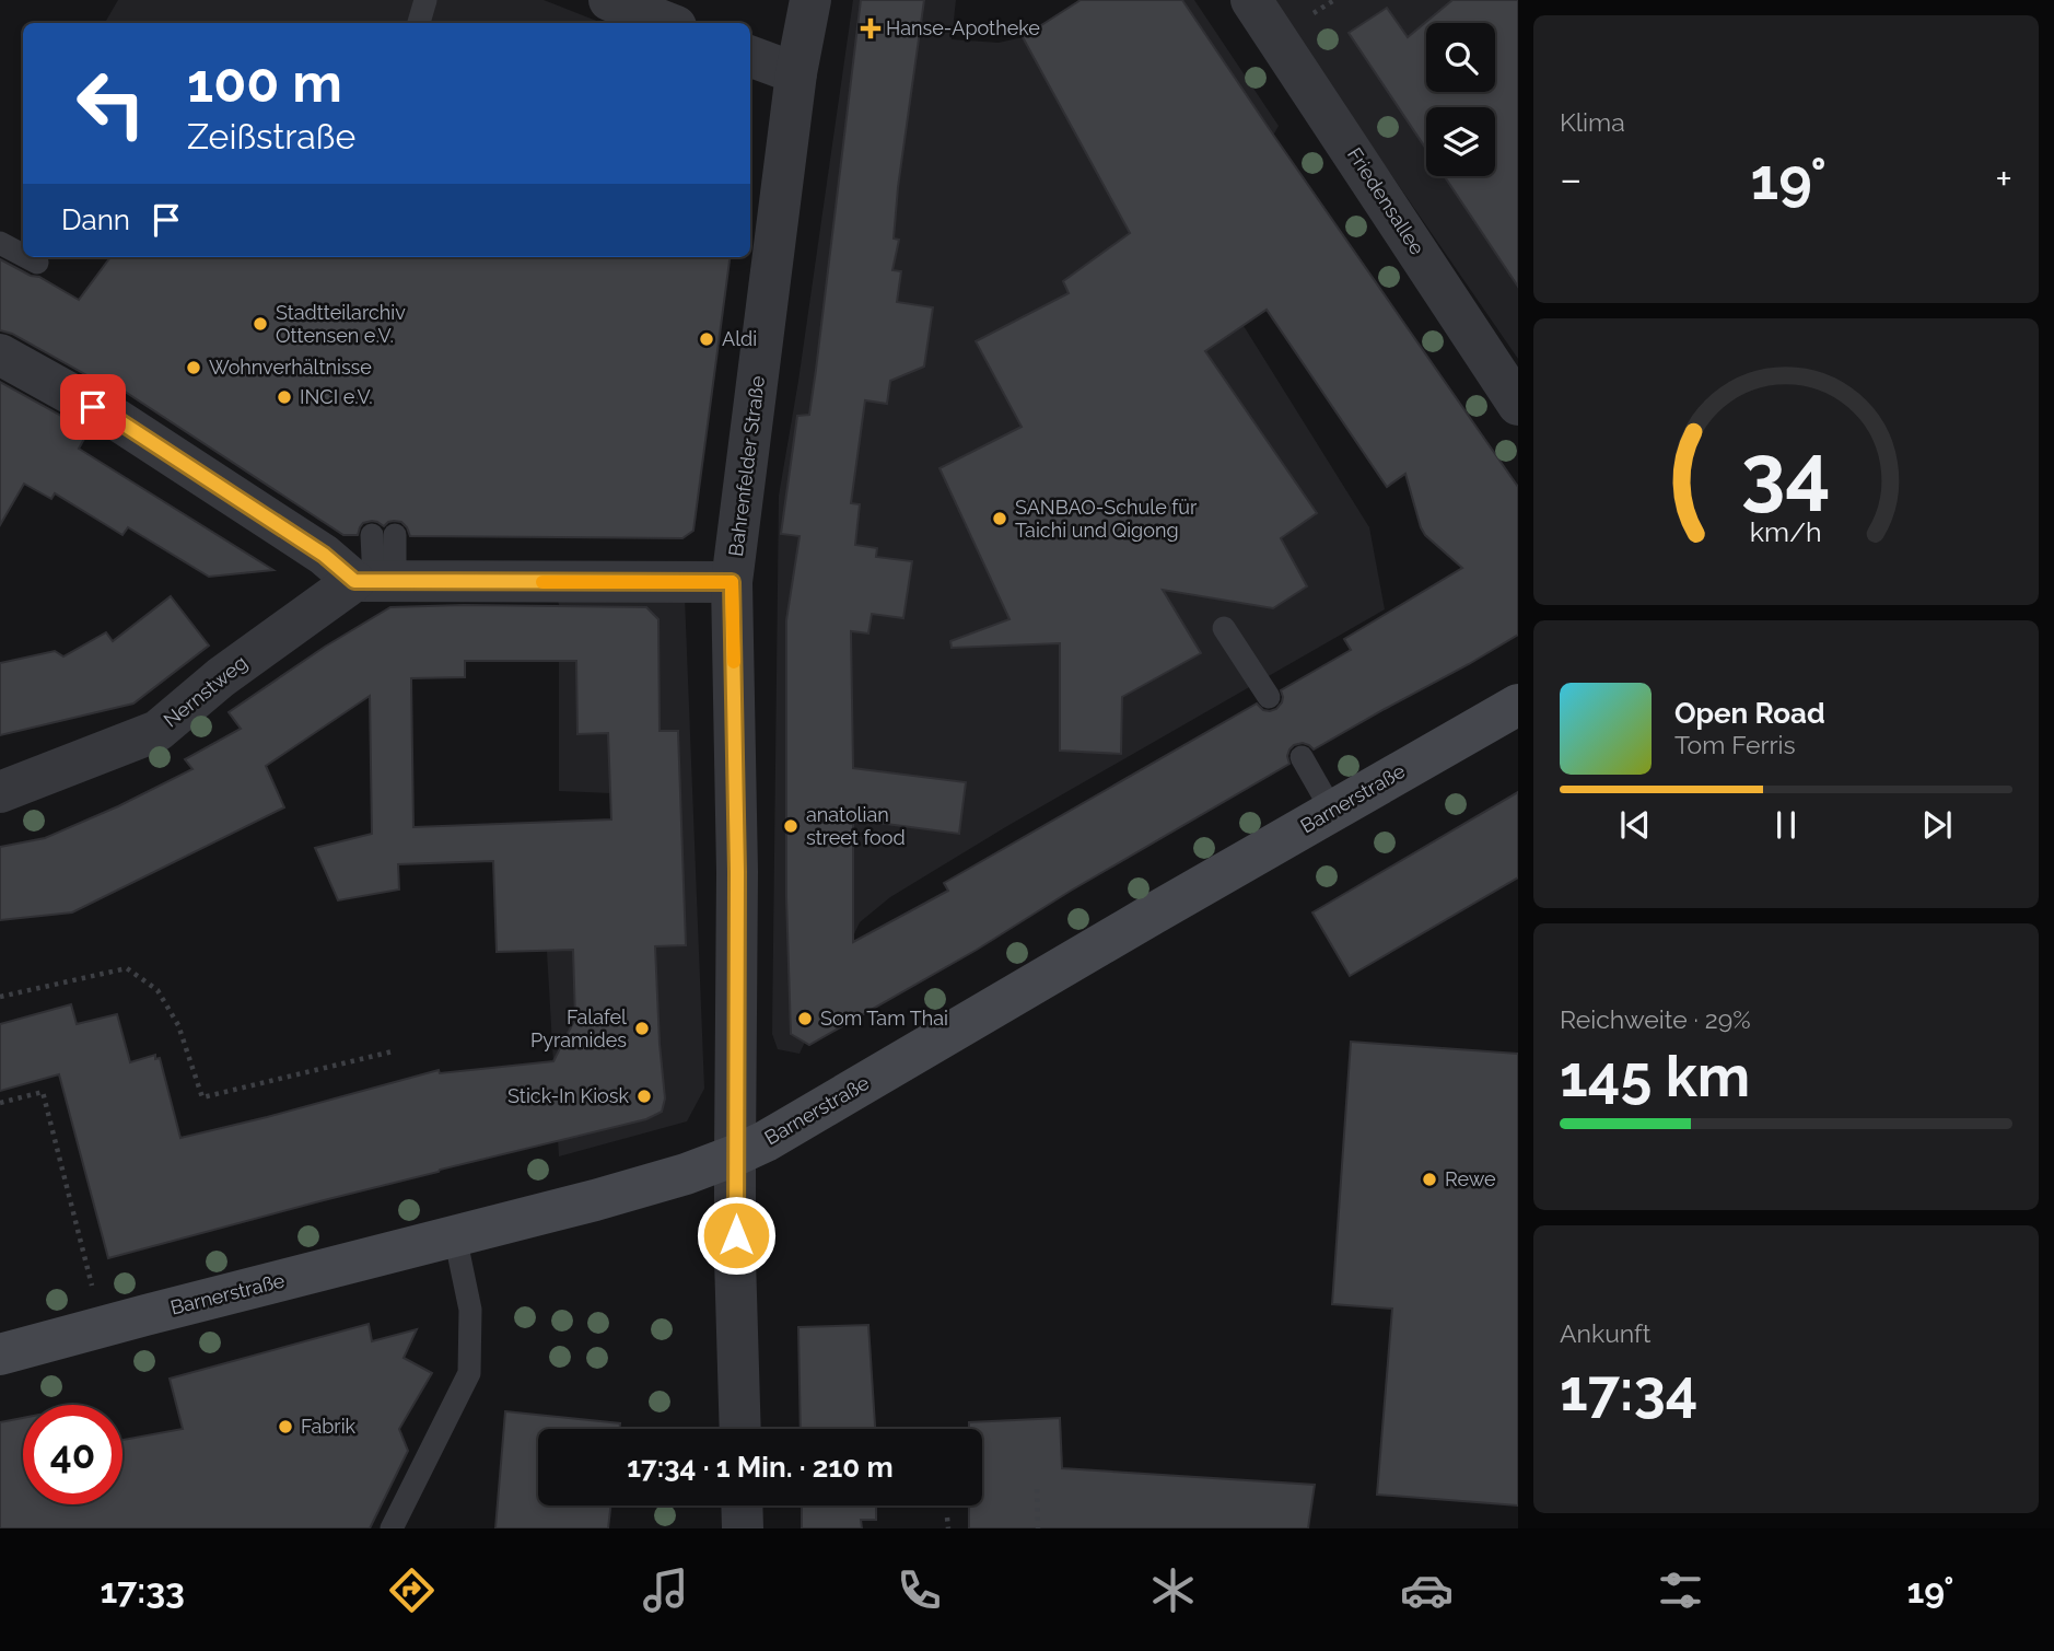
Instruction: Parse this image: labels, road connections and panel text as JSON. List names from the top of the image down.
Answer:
{
  "streets": {
    "main road": ["Barnerstraße"],
    "street": ["Friedensallee", "Bahrenfelder Straße", "Nernstweg"]
  },
  "crossings": [
    ["Bahrenfelder Straße", "Barnerstraße"]
  ],
  "places": {
    "health": ["Hanse-Apotheke"],
    "other": [
      "Stadtteilarchiv Ottensen e.V.",
      "Aldi",
      "Wohnverhältnisse",
      "INCI e.V.",
      "SANBAO-Schule für Taichi und Qigong",
      "anatolian street food",
      "Som Tam Thai",
      "Falafel Pyramides",
      "Stick-In Kiosk",
      "Rewe",
      "Fabrik"
    ]
  },
  "page": {
    "tile": [
      "Klima",
      ["Reichweite · 29%", "145 km"],
      ["Ankunft", "17:34"]
    ],
    "turn": ["100 m", "Zeißstraße"],
    "heat": ["−", "19°", "+"],
    "then": "Dann",
    "song": ["Open Road", "Tom Ferris"],
    "limit": "40",
    "trip": "17:34 · 1 Min. · 210 m",
    "tabs": ["17:33", "19°"],
    "gauge": ["34", "km/h"]
  }
}
